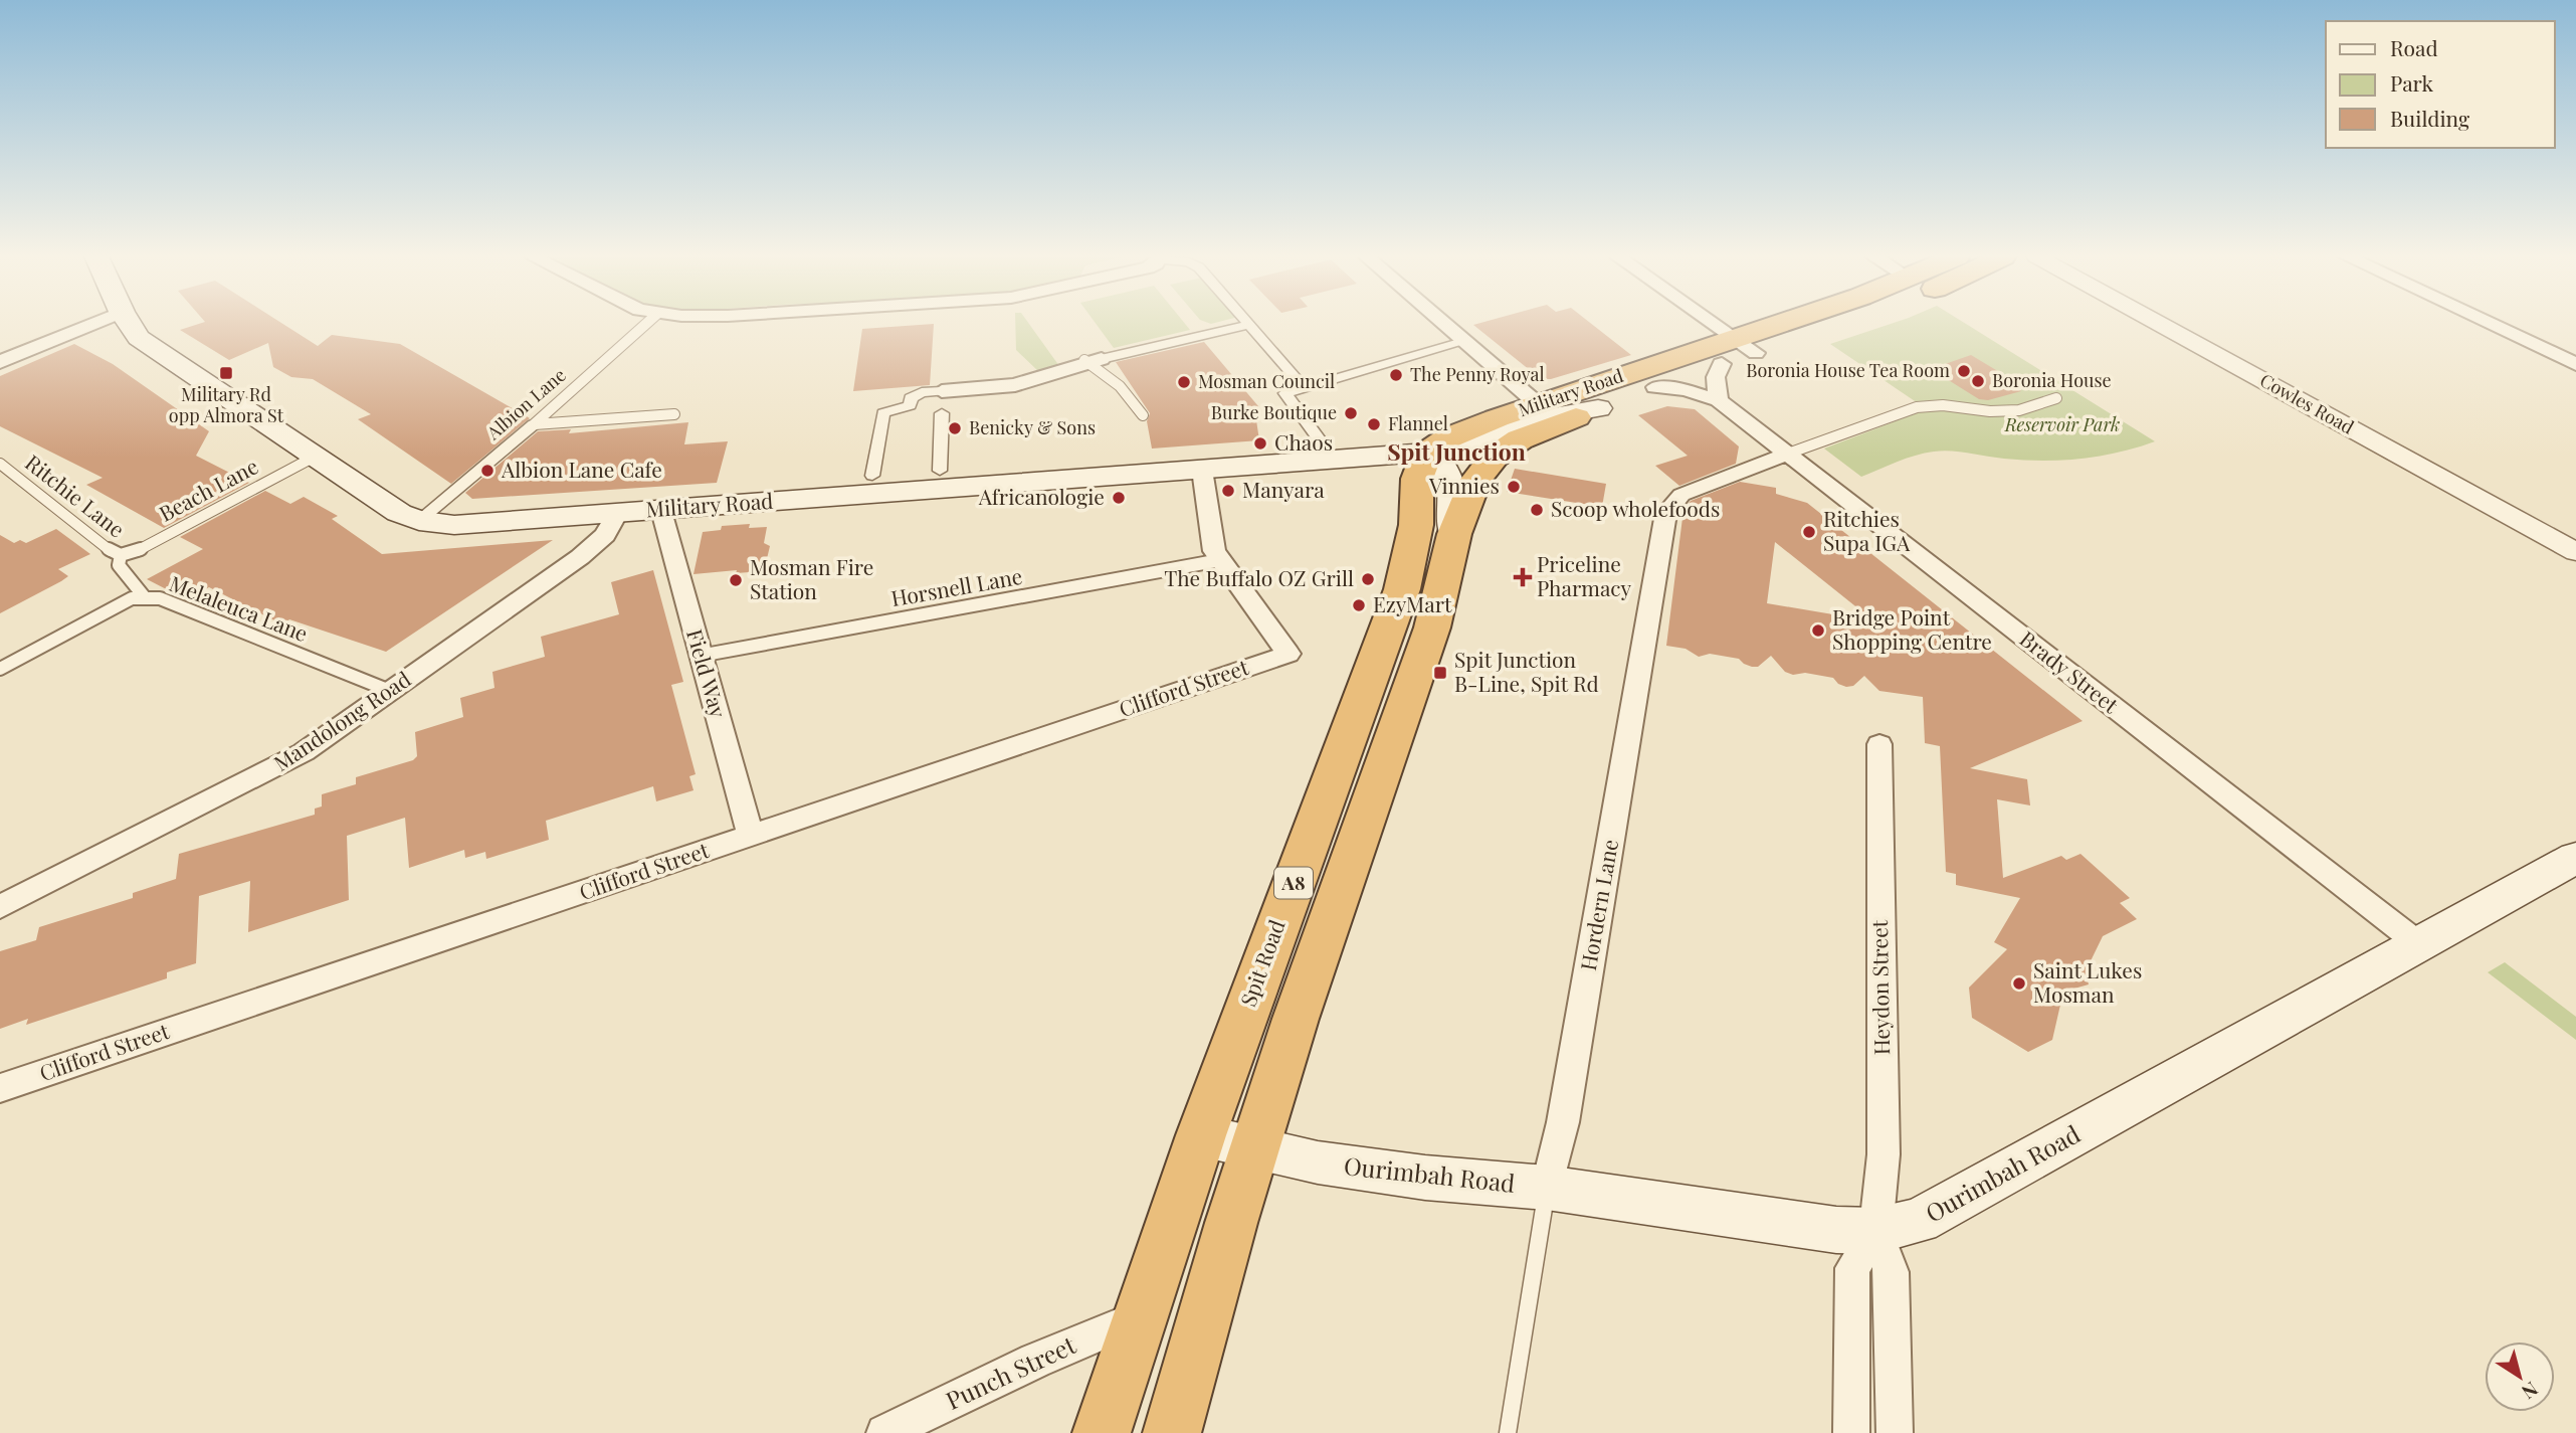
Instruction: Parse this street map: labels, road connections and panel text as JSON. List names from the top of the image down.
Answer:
{
  "streets": {
    "highway": ["Military Road", "A8", "Spit Road"],
    "main road": ["Ourimbah Road"],
    "street": [
      "Albion Lane",
      "Cowles Road",
      "Brady Street",
      "Field Way",
      "Clifford Street",
      "Mandolong Road",
      "Hordern Lane",
      "Heydon Street",
      "Punch Street"
    ],
    "lane": [
      "Beach Lane",
      "Ritchie Lane",
      "Horsnell Lane",
      "Melaleuca Lane"
    ]
  },
  "crossings": [
    ["Military Road", "Albion Lane"],
    ["Military Road", "Beach Lane"],
    ["Military Road", "Brady Street"],
    ["Military Road", "Field Way"],
    ["Military Road", "Mandolong Road"],
    ["Military Road", "A8"],
    ["Military Road", "Spit Road"],
    ["Beach Lane", "Ritchie Lane"],
    ["Ritchie Lane", "Melaleuca Lane"],
    ["Horsnell Lane", "Field Way"],
    ["Horsnell Lane", "Clifford Street"],
    ["Melaleuca Lane", "Mandolong Road"],
    ["Brady Street", "Hordern Lane"],
    ["Brady Street", "Ourimbah Road"],
    ["Field Way", "Clifford Street"],
    ["A8", "Ourimbah Road"],
    ["Hordern Lane", "Ourimbah Road"],
    ["Spit Road", "Ourimbah Road"],
    ["Spit Road", "Punch Street"],
    ["Heydon Street", "Ourimbah Road"]
  ],
  "districts": ["Spit Junction"],
  "parks": ["Reservoir Park"],
  "places": {
    "other": [
      "Boronia House Tea Room",
      "The Penny Royal",
      "Boronia House",
      "Mosman Council",
      "Burke Boutique",
      "Flannel",
      "Benicky & Sons",
      "Chaos",
      "Albion Lane Cafe",
      "Vinnies",
      "Manyara",
      "Africanologie",
      "Scoop wholefoods",
      "Ritchies Supa IGA",
      "The Buffalo OZ Grill",
      "Mosman Fire Station",
      "EzyMart",
      "Bridge Point Shopping Centre",
      "Saint Lukes Mosman"
    ],
    "transit": ["Military Rd opp Almora St", "Spit Junction B-Line, Spit Rd"],
    "health": ["Priceline Pharmacy"]
  },
  "legend": ["Road", "Park", "Building"],
  "north": "bottom right"
}
